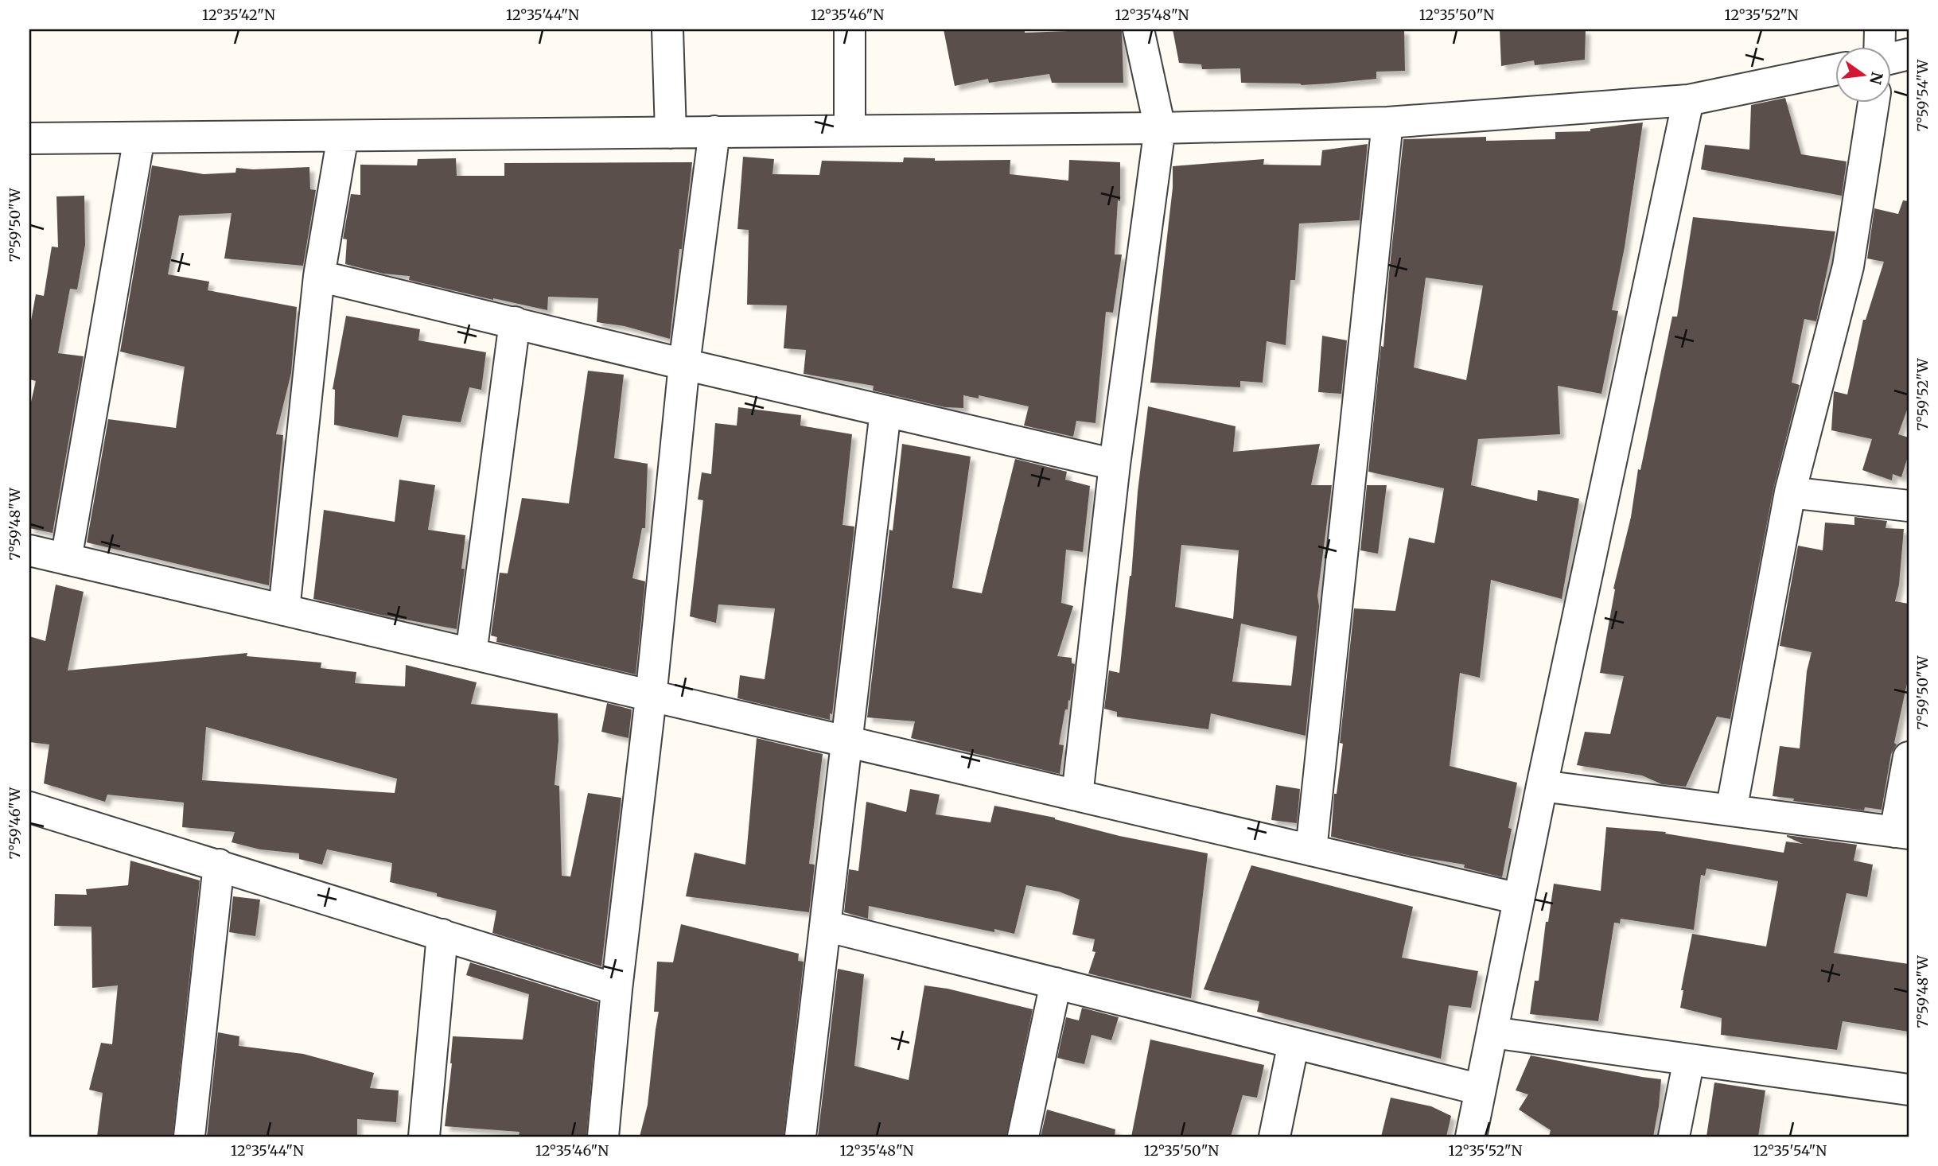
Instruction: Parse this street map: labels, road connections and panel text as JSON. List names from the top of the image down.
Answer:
{
  "north": "right",
  "coordinates": [
    "12°35'42\"N",
    "12°35'44\"N",
    "12°35'46\"N",
    "12°35'48\"N",
    "12°35'50\"N",
    "12°35'52\"N",
    "7°59'54\"W",
    "7°59'50\"W",
    "7°59'52\"W",
    "7°59'48\"W",
    "7°59'46\"W",
    "12°35'54\"N"
  ]
}
